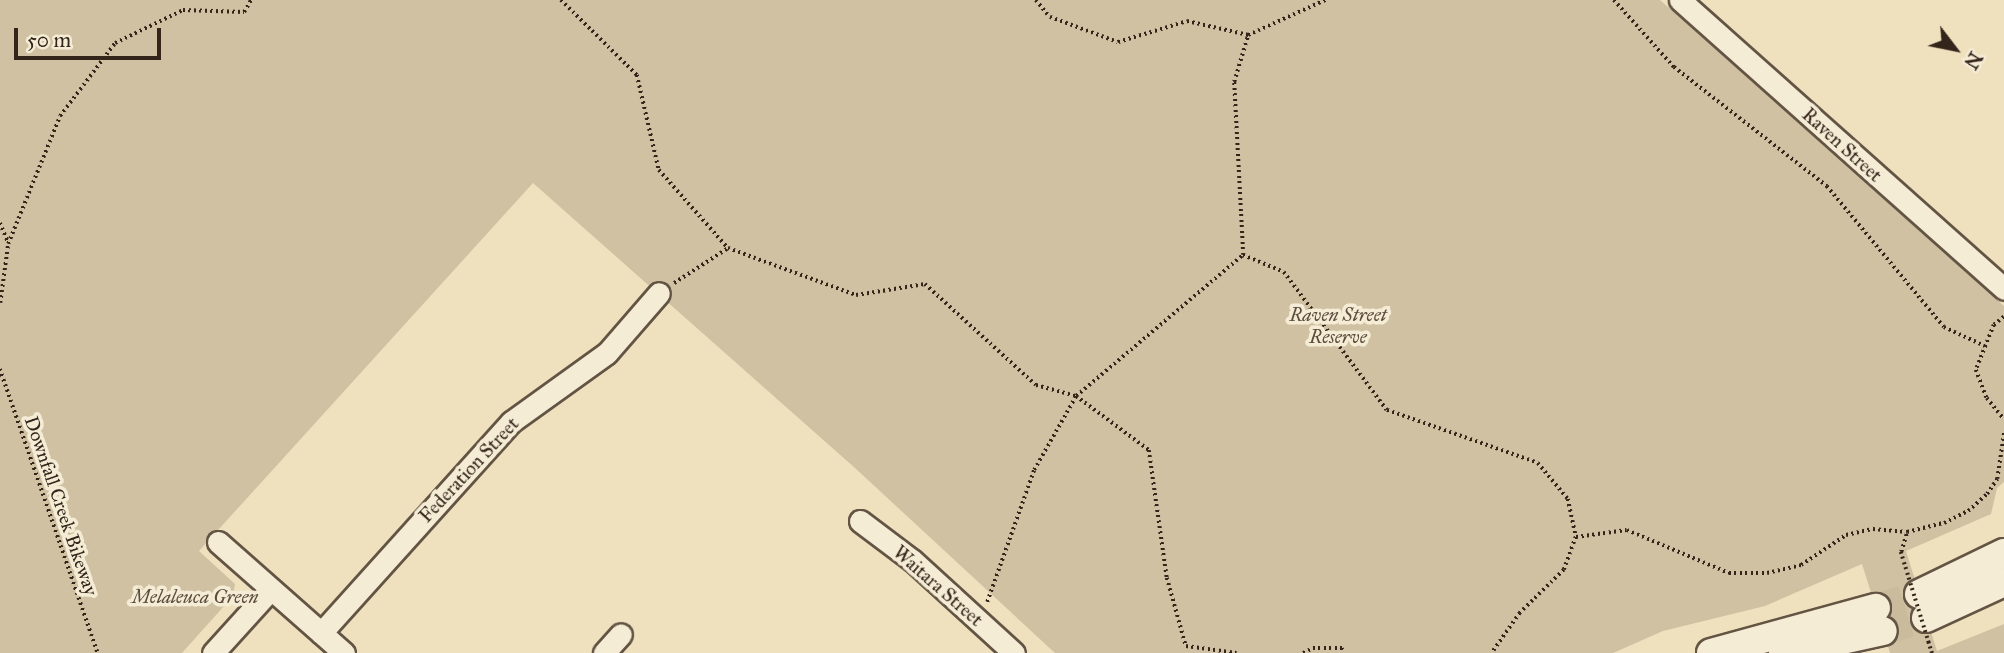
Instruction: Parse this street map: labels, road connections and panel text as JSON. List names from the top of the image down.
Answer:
{
  "streets": {
    "street": ["Raven Street", "Federation Street", "Waitara Street"],
    "path": ["Downfall Creek Bikeway"]
  },
  "parks": ["Raven Street Reserve", "Melaleuca Green"],
  "scale_bar": "50 m",
  "north": "bottom right"
}
